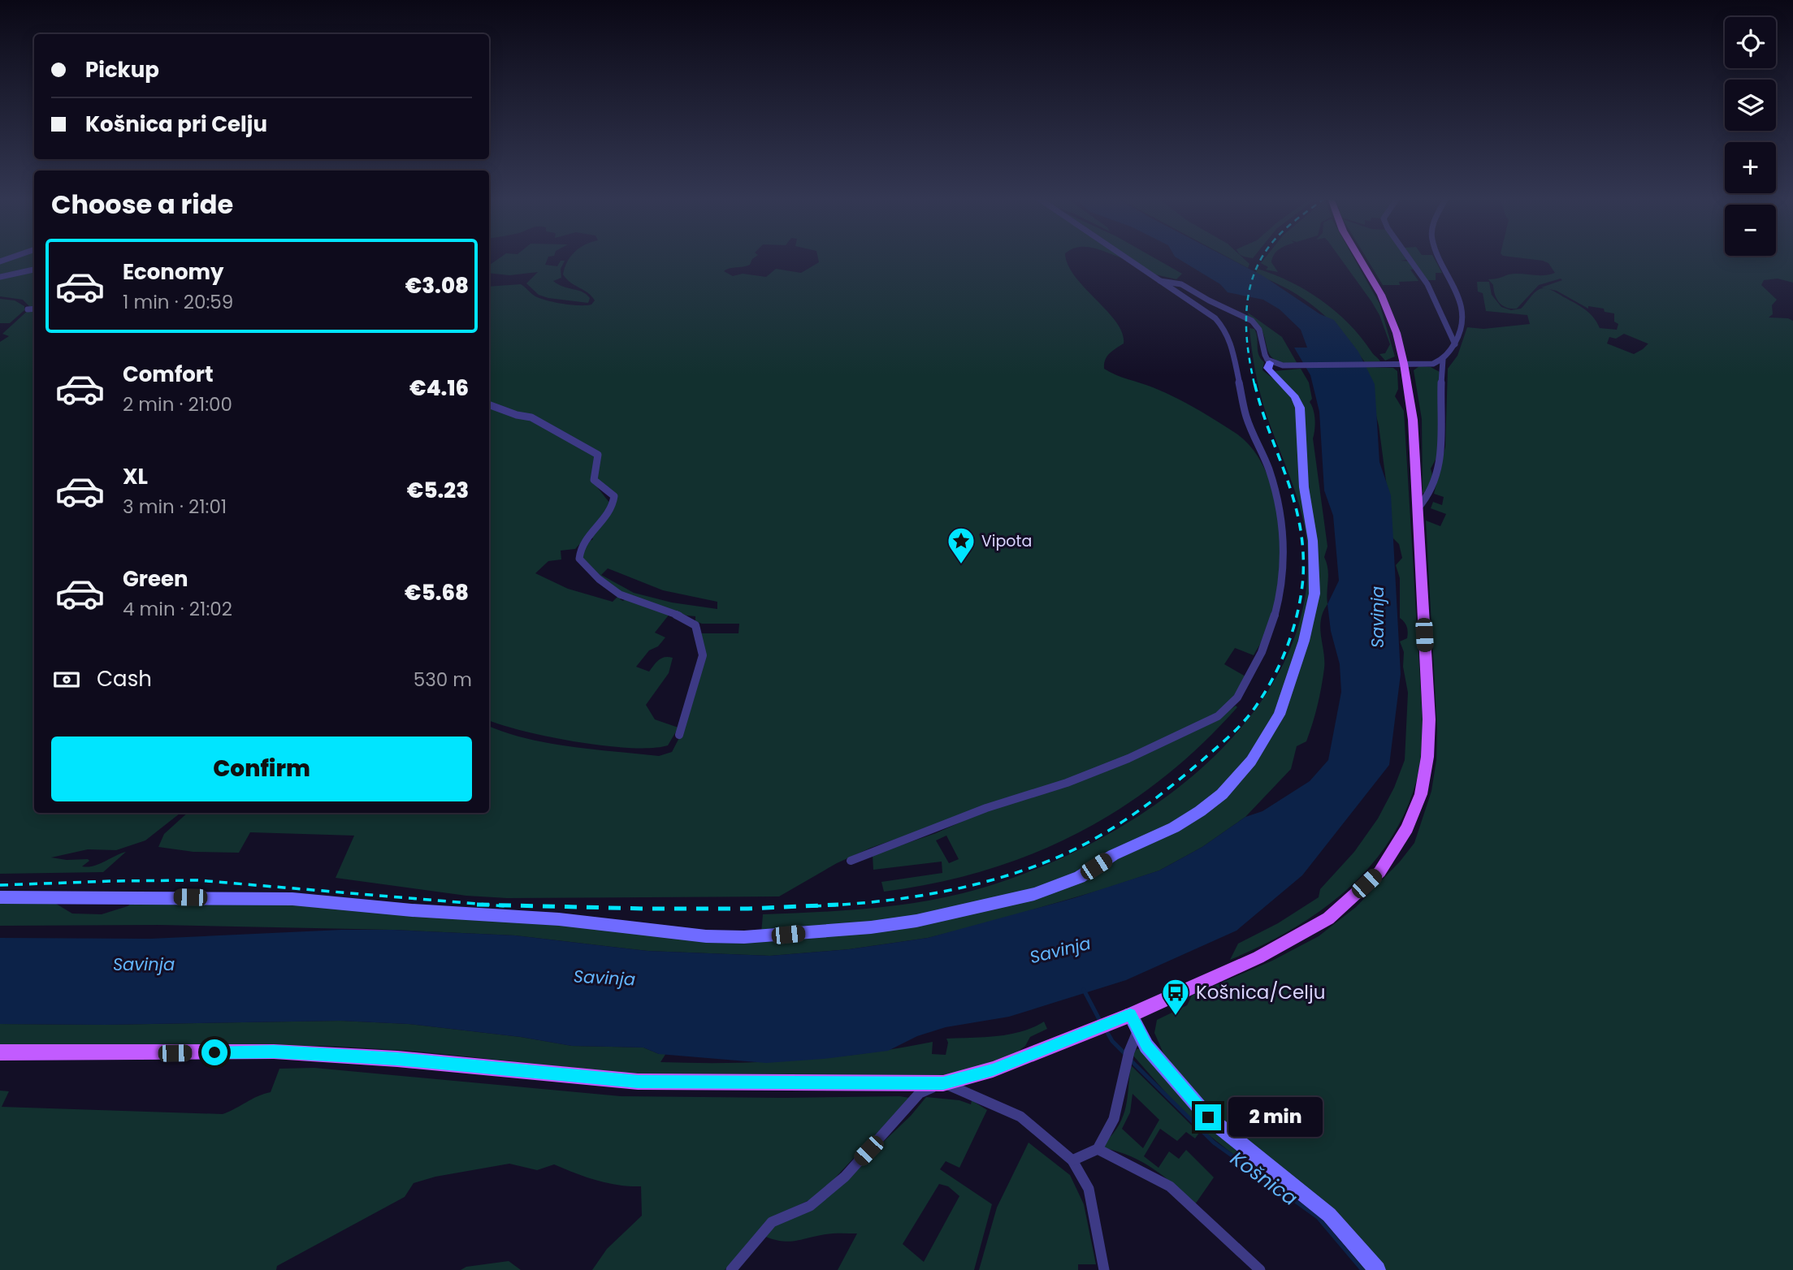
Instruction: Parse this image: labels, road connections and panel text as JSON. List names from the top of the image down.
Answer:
{
  "water": ["Savinja", "Košnica"],
  "places": {
    "place": ["Vipota"],
    "bus stop": ["Košnica/Celju"]
  },
  "page": {
    "map_buttons": ["+", "−"],
    "banner": ["Pickup", "Košnica pri Celju"],
    "heading": "Choose a ride",
    "list": [
      {
        "name": "Economy",
        "note": "1 min · 20:59",
        "value": "€3.08"
      },
      {
        "name": "Comfort",
        "note": "2 min · 21:00",
        "value": "€4.16"
      },
      {
        "name": "XL",
        "note": "3 min · 21:01",
        "value": "€5.23"
      },
      {
        "name": "Green",
        "note": "4 min · 21:02",
        "value": "€5.68"
      }
    ],
    "pay": ["Cash", "530 m"],
    "buttons": "Confirm",
    "bubble": "2 min"
  }
}
